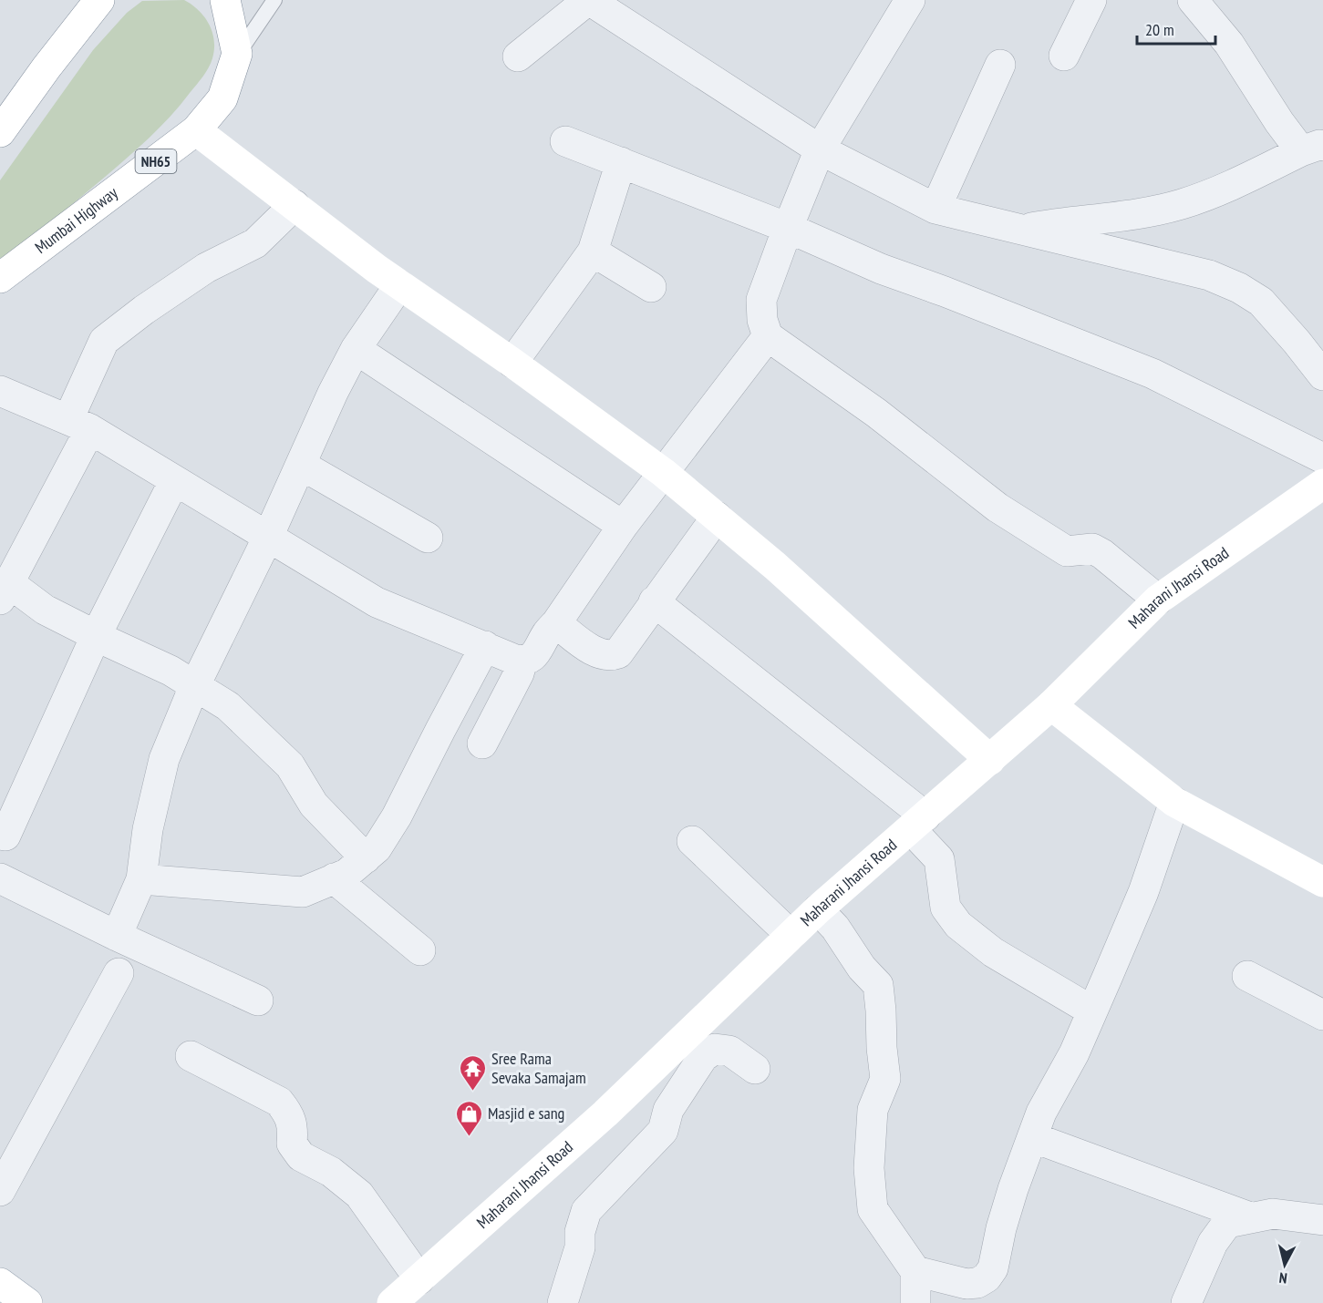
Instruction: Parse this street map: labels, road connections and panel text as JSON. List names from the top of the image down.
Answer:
{
  "streets": {
    "main road": ["NH65", "Mumbai Highway", "Maharani Jhansi Road"]
  },
  "places": {
    "temple": ["Sree Rama Sevaka Samajam"],
    "shop": ["Masjid e sang"]
  },
  "scale_bar": "20 m",
  "north": "bottom"
}
